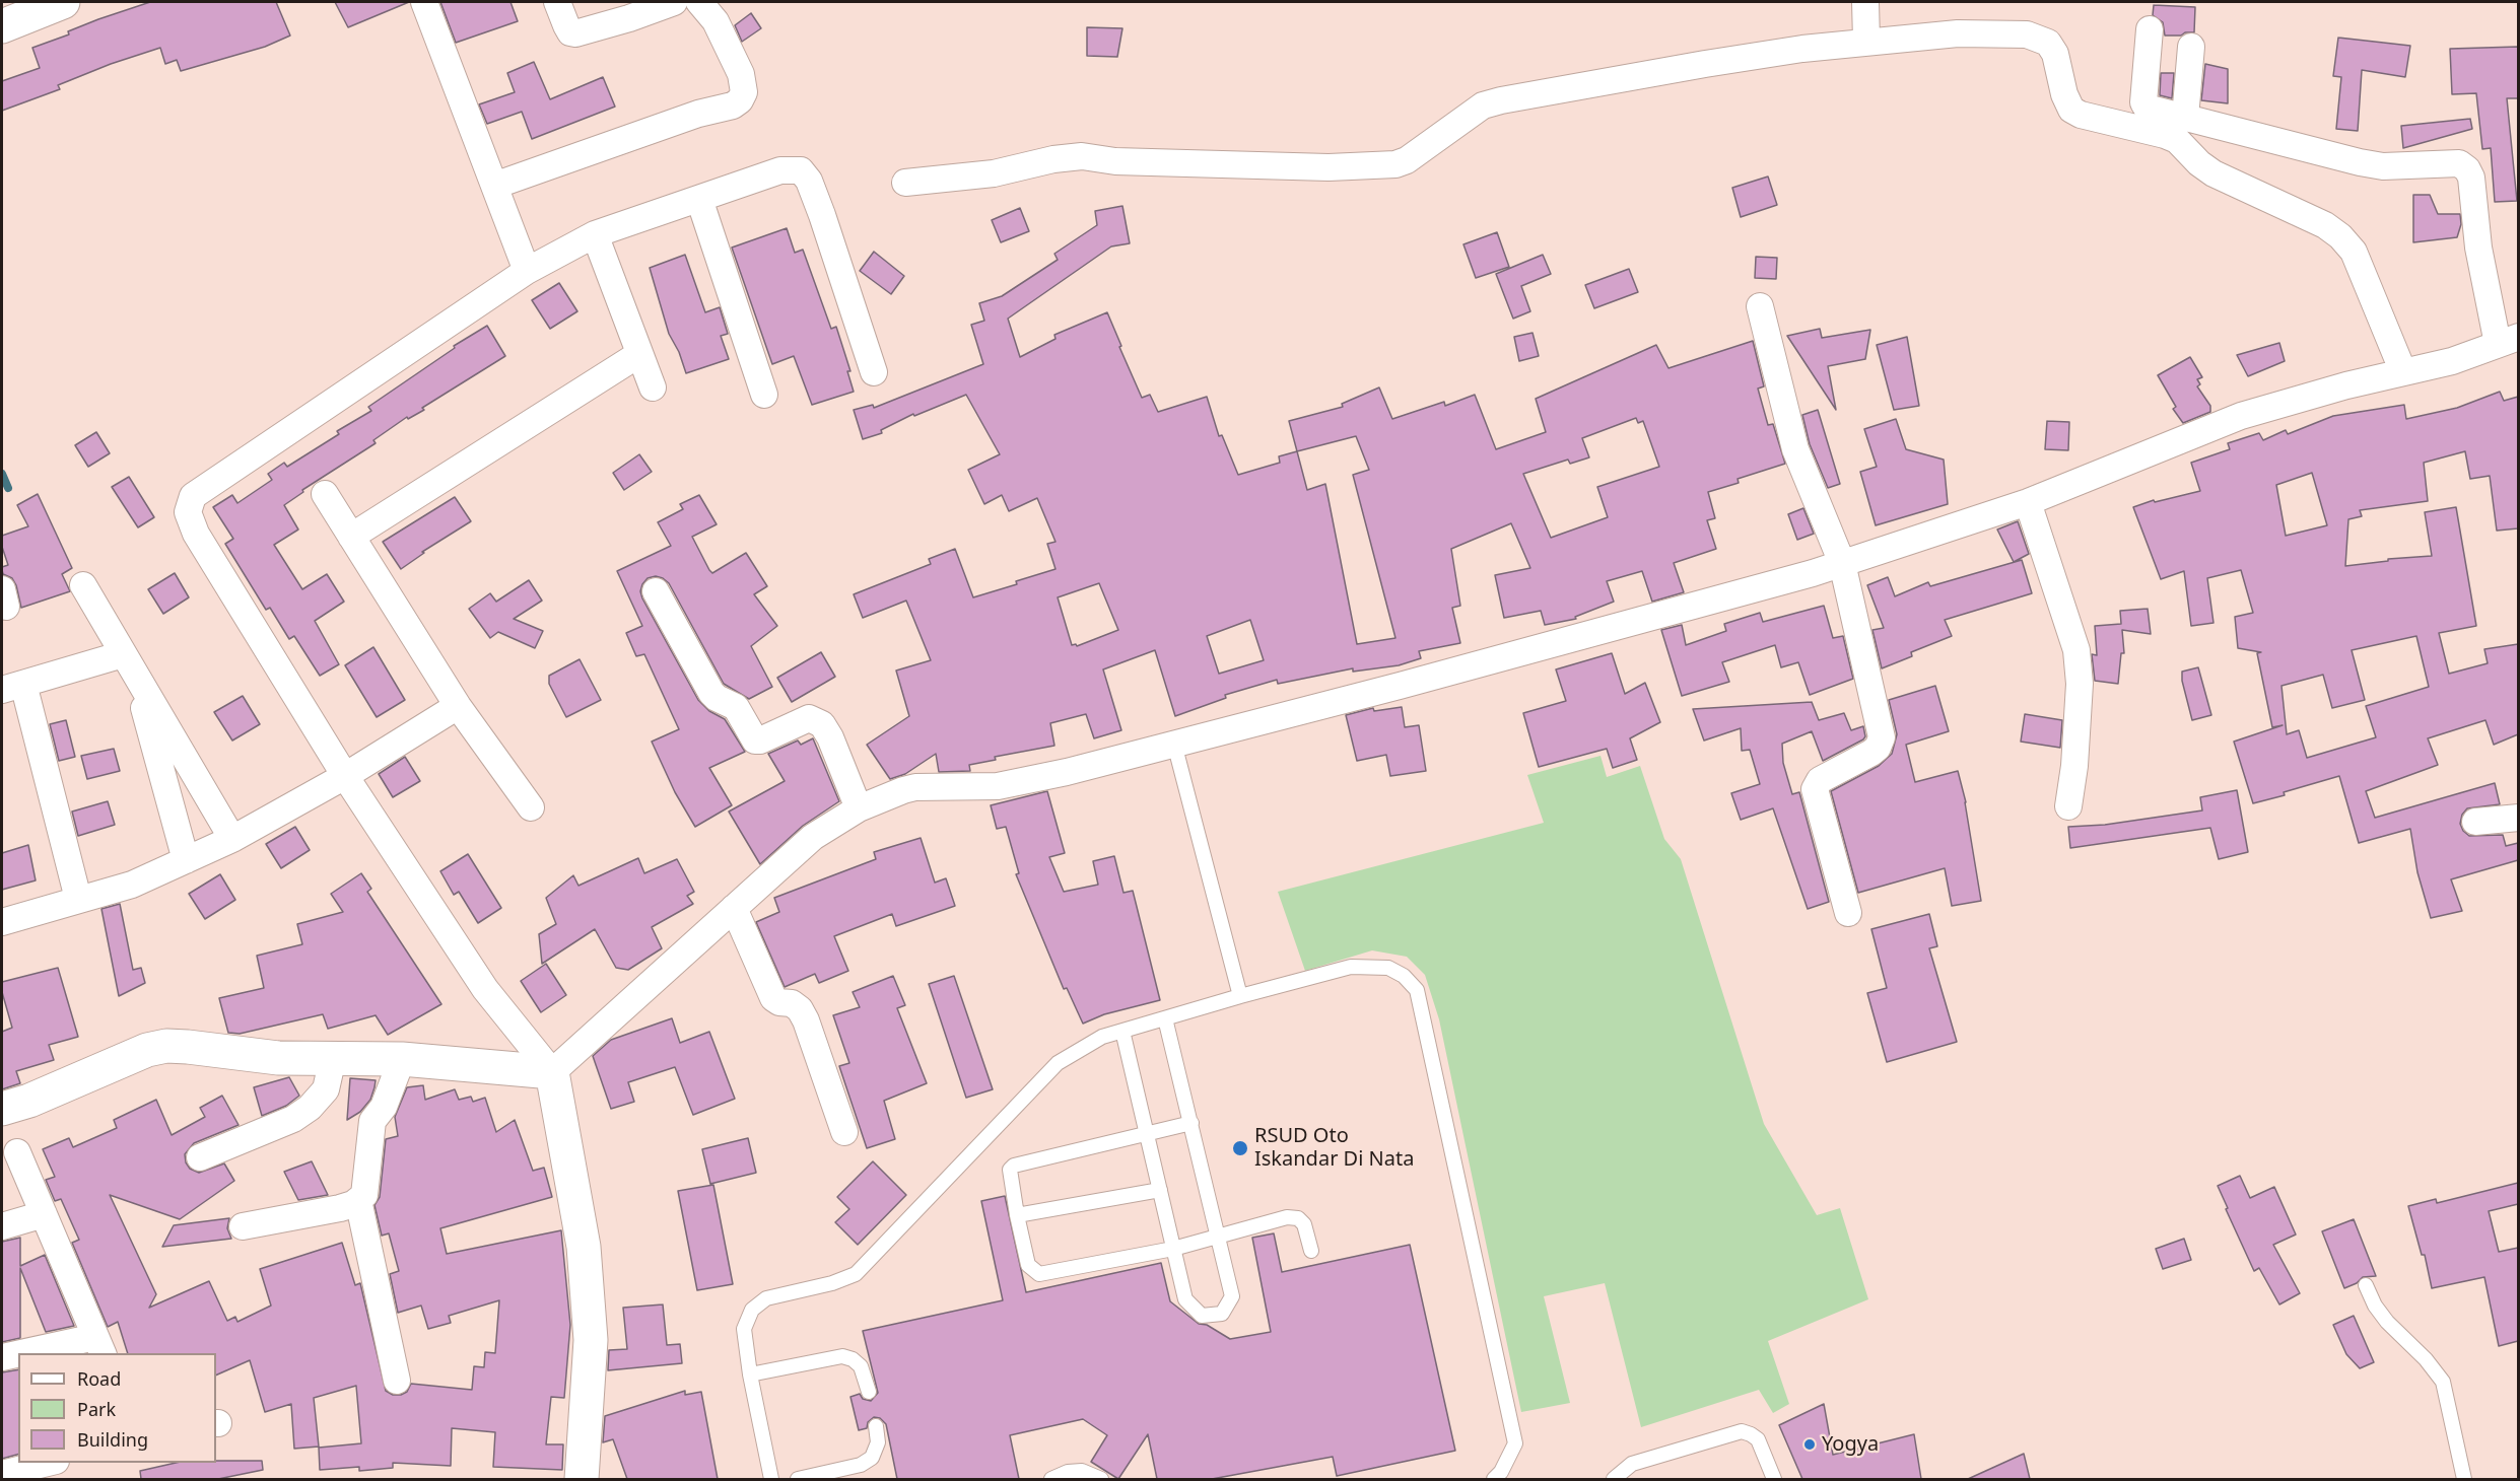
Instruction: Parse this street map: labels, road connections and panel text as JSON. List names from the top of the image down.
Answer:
{
  "places": ["RSUD Oto Iskandar Di Nata", "Yogya"],
  "legend": ["Road", "Park", "Building"]
}
